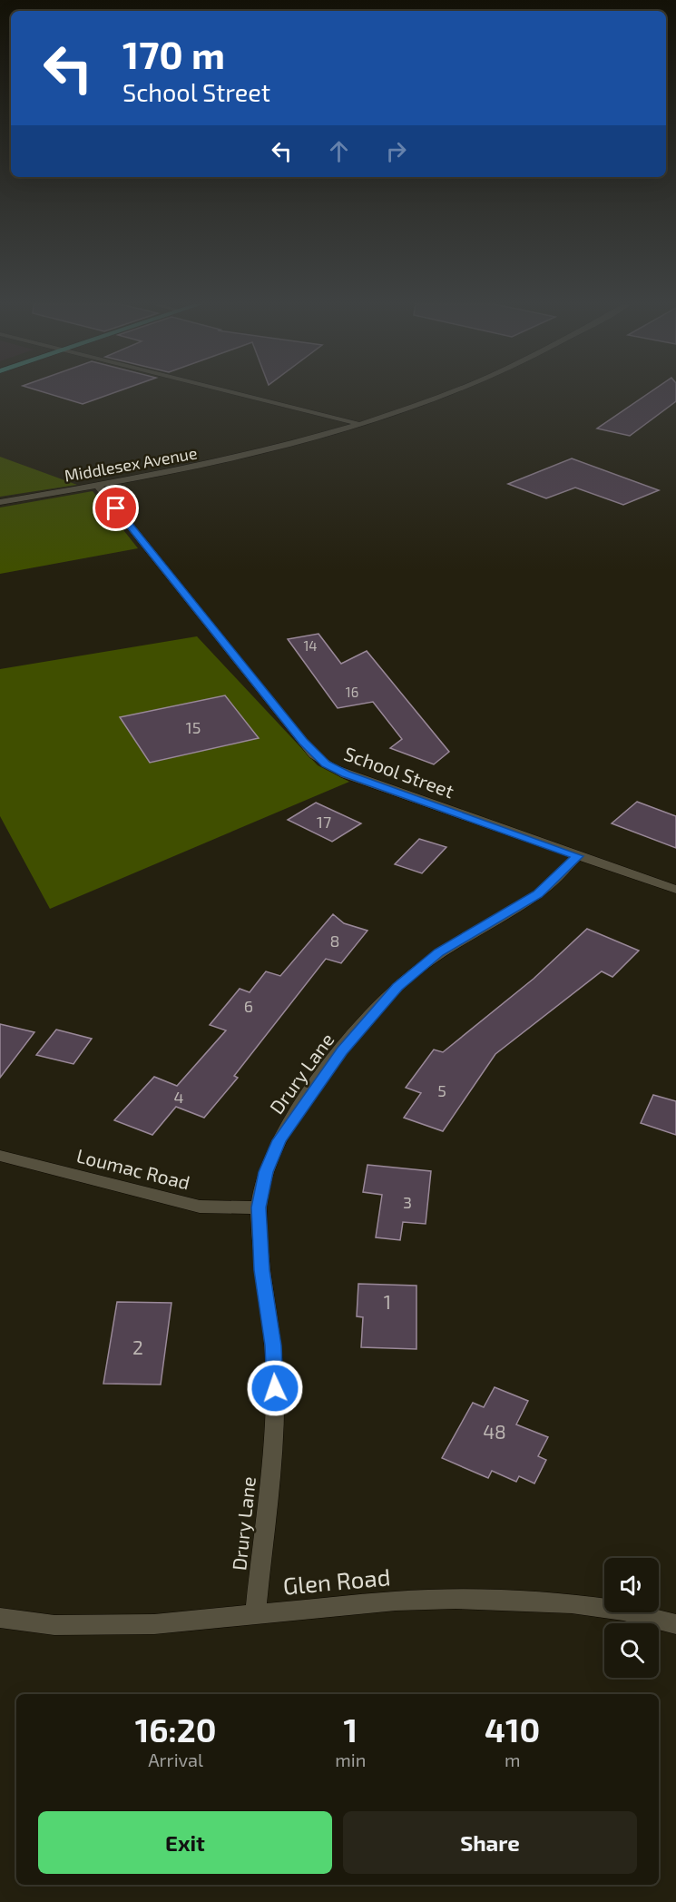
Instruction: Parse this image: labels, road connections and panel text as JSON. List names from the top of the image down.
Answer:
{
  "streets": {
    "street": [
      "Middlesex Avenue",
      "School Street",
      "Drury Lane",
      "Loumac Road",
      "Glen Road"
    ]
  },
  "crossings": [
    ["Middlesex Avenue", "School Street"],
    ["School Street", "Drury Lane"],
    ["Drury Lane", "Loumac Road"],
    ["Drury Lane", "Glen Road"]
  ],
  "house_numbers": [
    "14",
    "16",
    "15",
    "17",
    "8",
    "6",
    "5",
    "4",
    "3",
    "1",
    "2",
    "48"
  ],
  "page": {
    "turn": ["170 m", "School Street"],
    "eta": [
      "16:20",
      "Arrival",
      "1",
      "min",
      "410",
      "m"
    ],
    "buttons": ["Exit", "Share"]
  }
}
